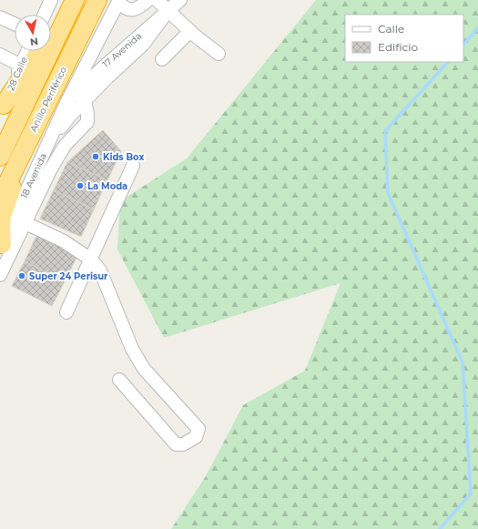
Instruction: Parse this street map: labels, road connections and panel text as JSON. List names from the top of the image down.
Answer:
{
  "streets": {
    "highway": ["Anillo Periférico"],
    "street": ["17 Avenida", "28 Calle", "18 Avenida"]
  },
  "crossings": [
    ["17 Avenida", "Anillo Periférico"],
    ["17 Avenida", "18 Avenida"],
    ["Anillo Periférico", "18 Avenida"]
  ],
  "places": ["Kids Box", "La Moda", "Super 24 Perisur"],
  "legend": ["Calle", "Edificio"],
  "north": "bottom"
}
